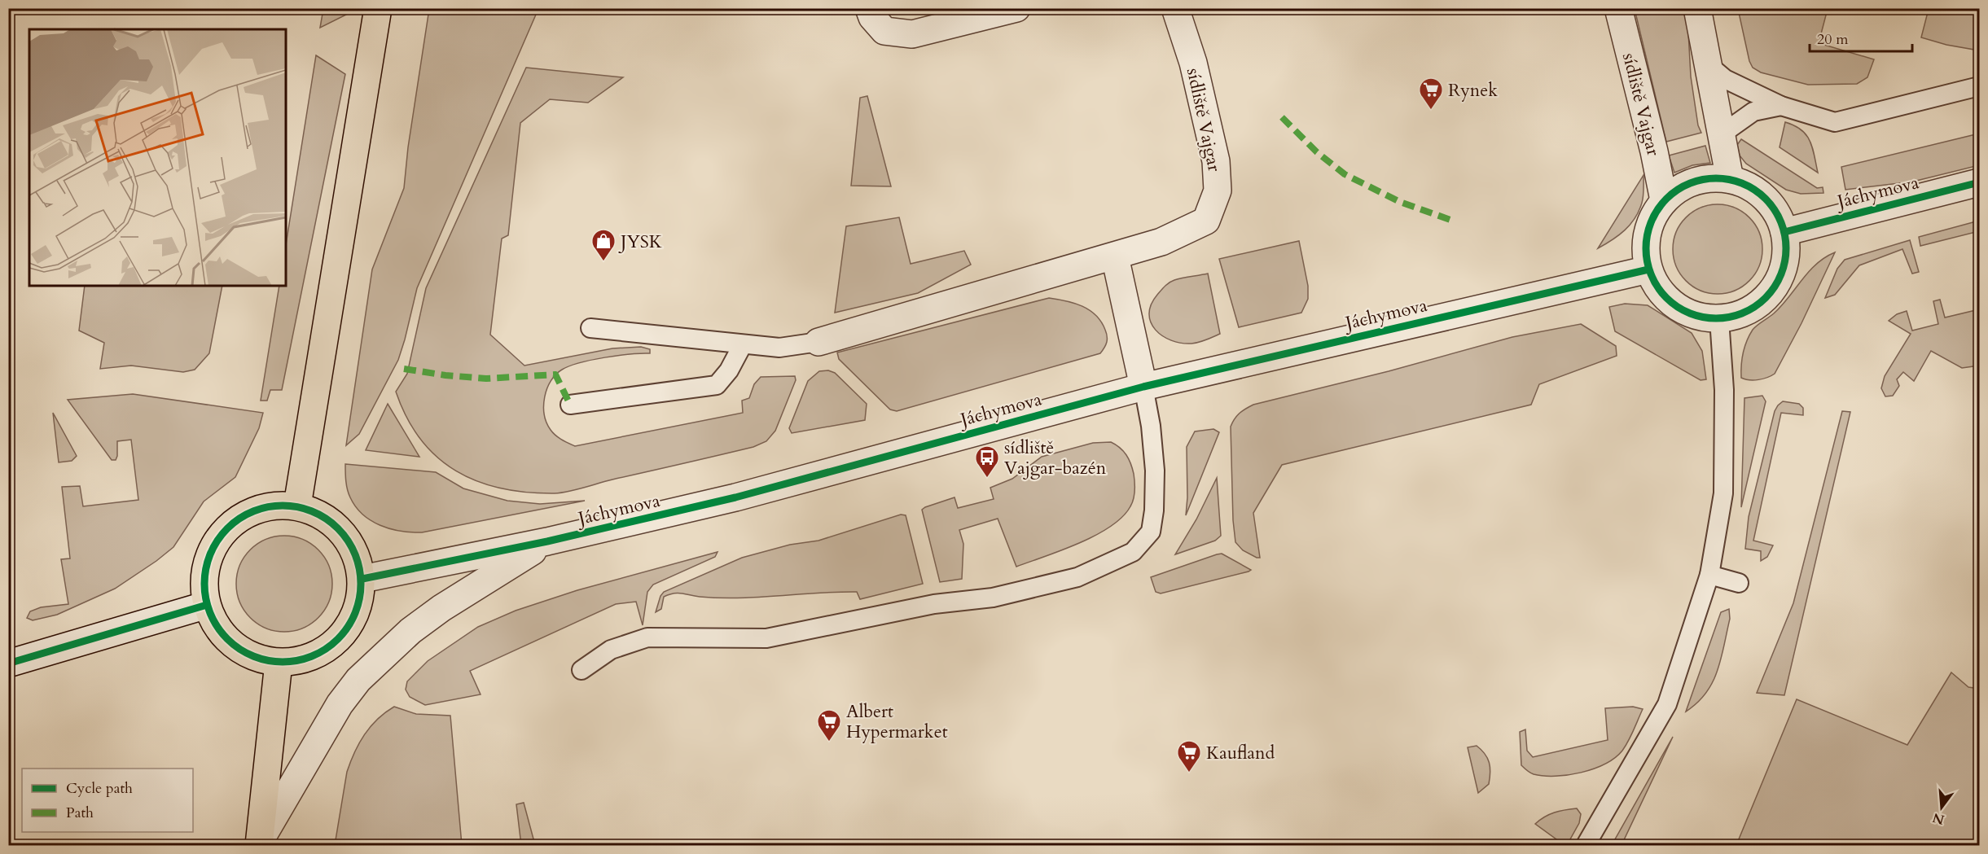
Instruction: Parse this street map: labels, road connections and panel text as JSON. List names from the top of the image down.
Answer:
{
  "streets": {
    "street": ["sídliště Vajgar", "Jáchymova"]
  },
  "crossings": [
    ["sídliště Vajgar", "Jáchymova"]
  ],
  "places": {
    "supermarket": ["Rynek", "Albert Hypermarket", "Kaufland"],
    "shop": ["JYSK"],
    "bus stop": ["sídliště Vajgar-bazén"]
  },
  "legend": ["Cycle path", "Path"],
  "scale_bar": "20 m",
  "north": "bottom"
}
